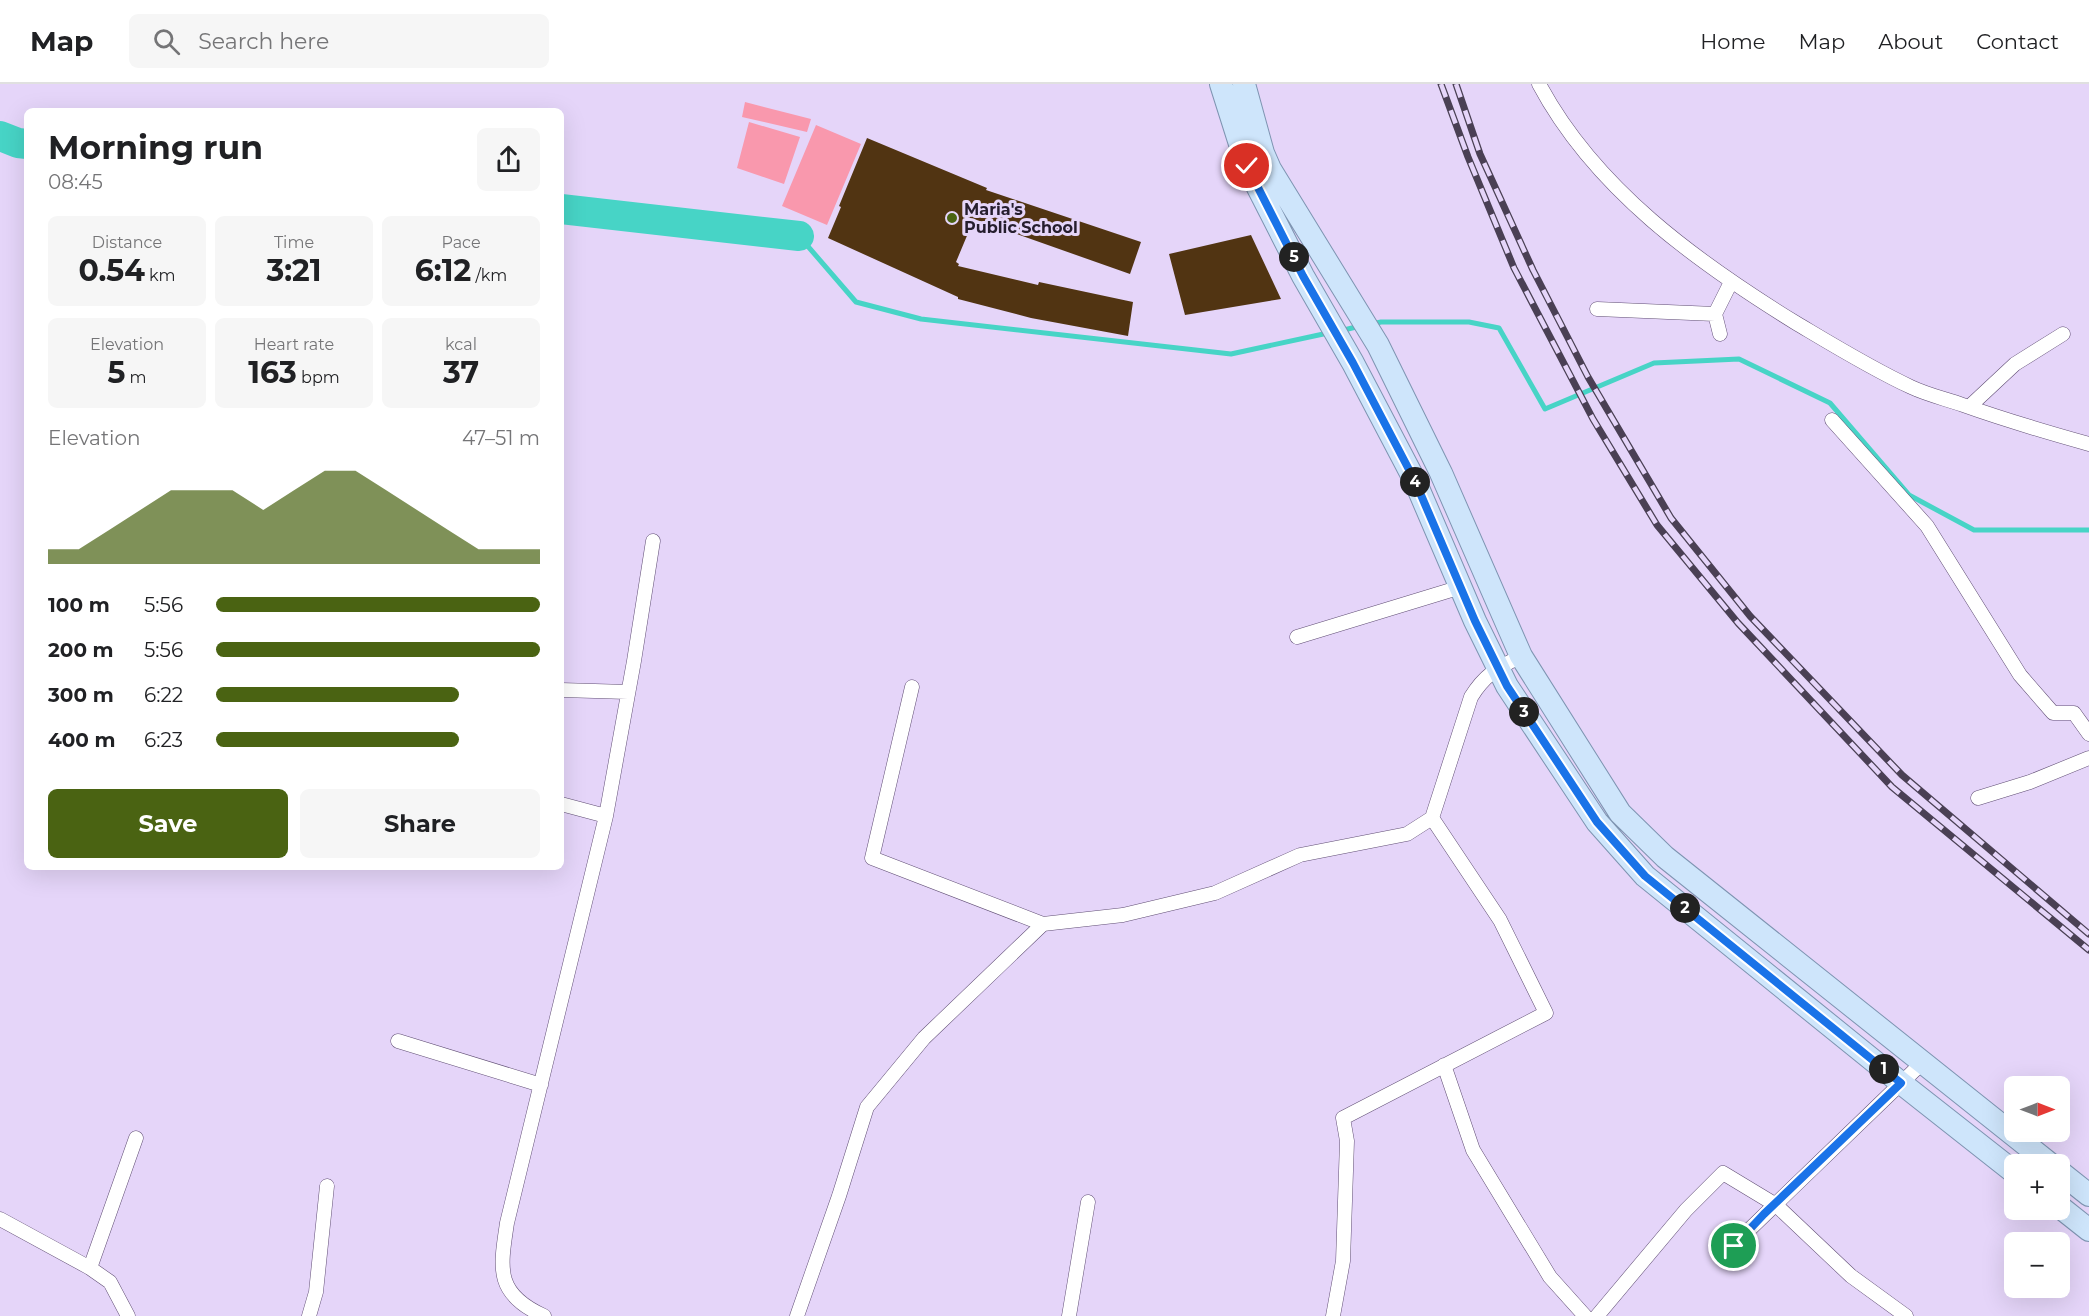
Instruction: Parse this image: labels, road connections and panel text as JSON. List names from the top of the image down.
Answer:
{
  "places": ["Maria's Public School"],
  "north": "right",
  "page": {
    "header": "Map",
    "search": "Search here",
    "nav": [
      "Home",
      "Map",
      "About",
      "Contact"
    ],
    "heading": ["Morning run", "08:45"],
    "stats": [
      ["Distance", "0.54 km"],
      ["Time", "3:21"],
      ["Pace", "6:12 /km"],
      ["Elevation", "5 m"],
      ["Heart rate", "163 bpm"],
      ["kcal", "37"]
    ],
    "pins": [
      "5",
      "4",
      "3",
      "2",
      "1"
    ],
    "chart": ["Elevation", "47–51 m"],
    "list": [
      {
        "name": "100 m",
        "note": "5:56"
      },
      {
        "name": "200 m",
        "note": "5:56"
      },
      {
        "name": "300 m",
        "note": "6:22"
      },
      {
        "name": "400 m",
        "note": "6:23"
      }
    ],
    "buttons": ["Save", "Share"],
    "map_buttons": ["+", "−"]
  }
}
